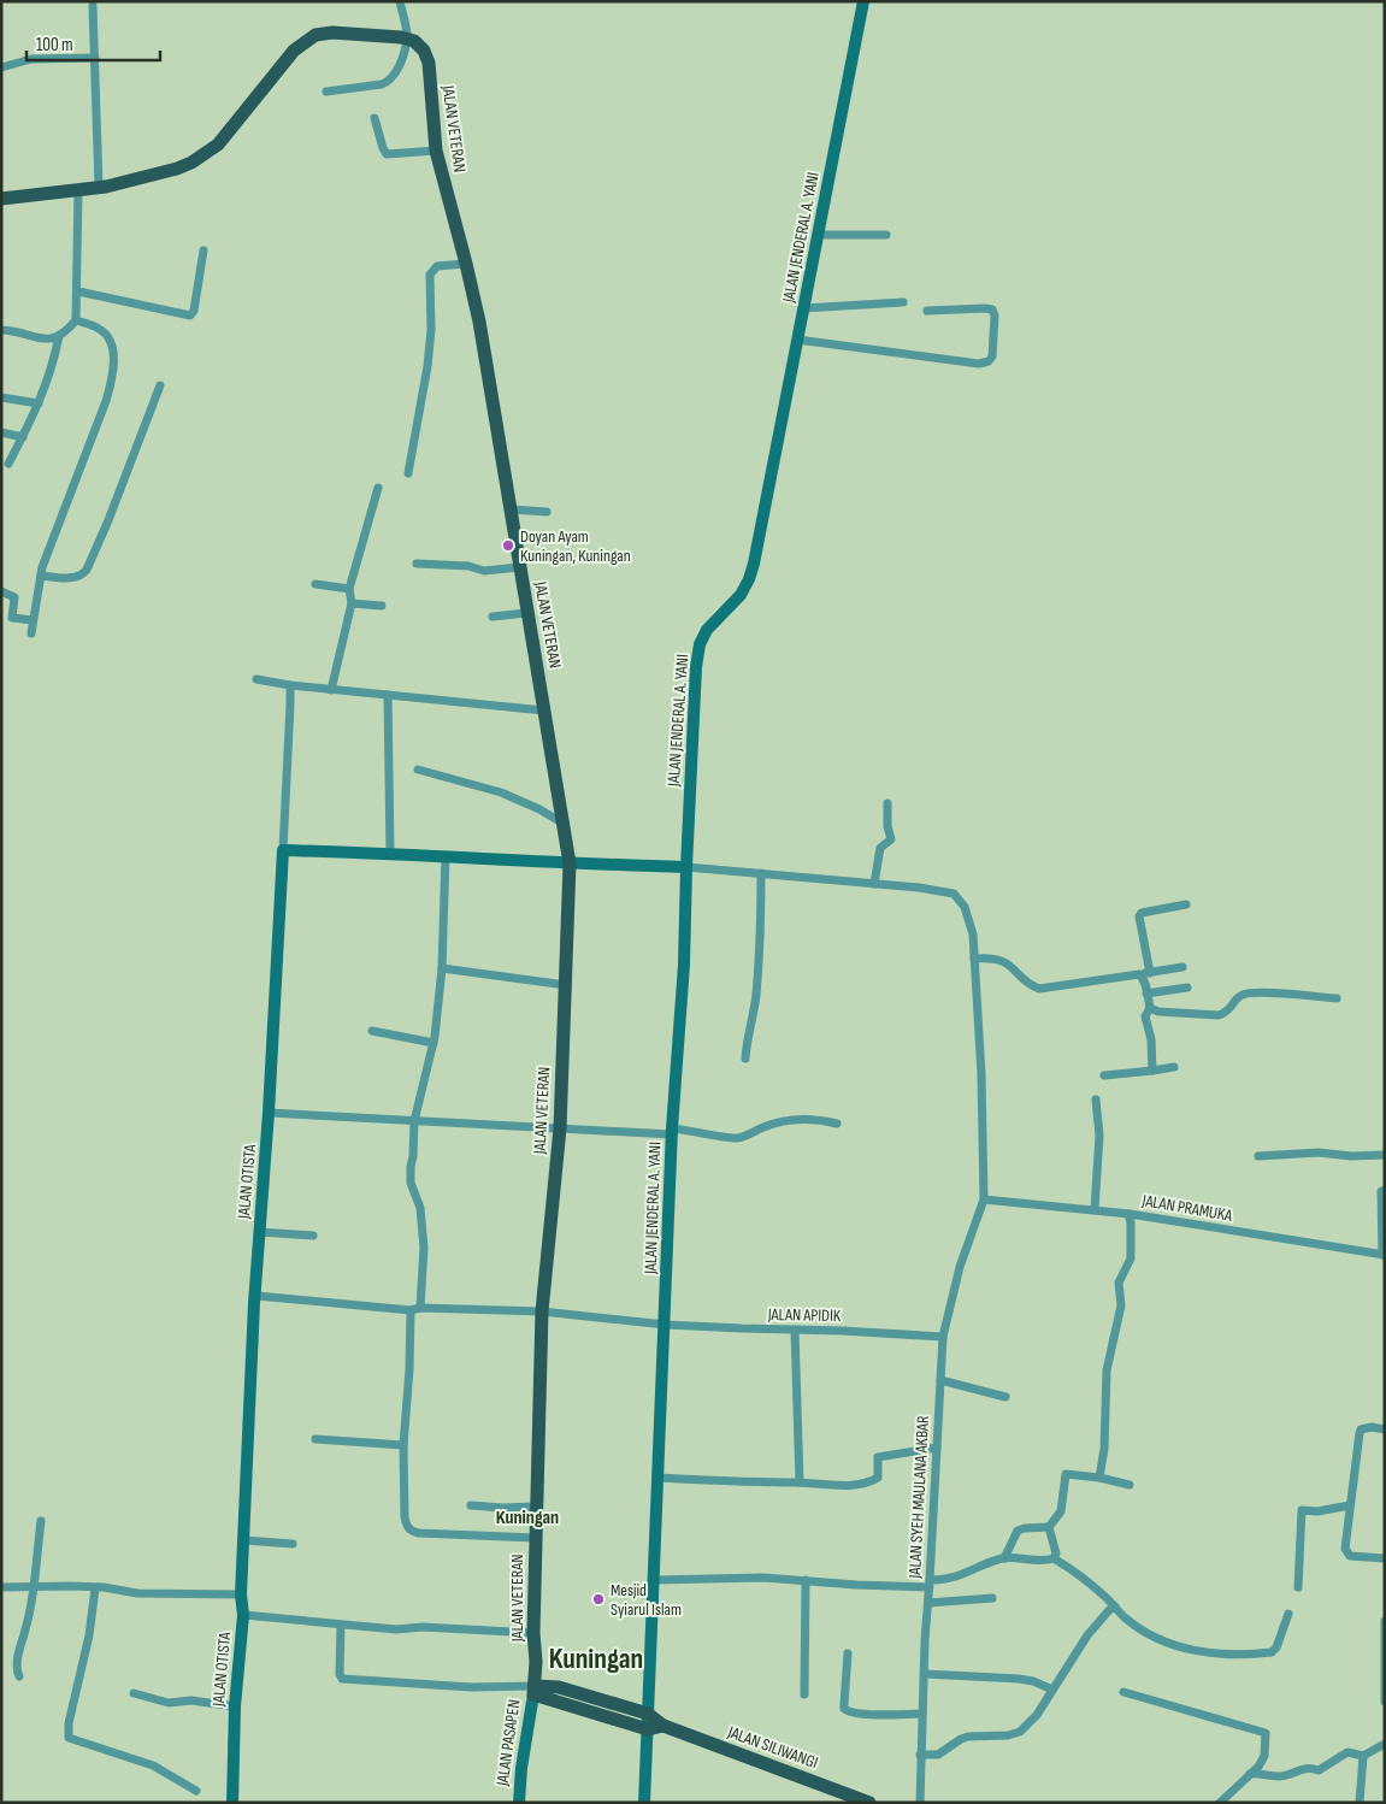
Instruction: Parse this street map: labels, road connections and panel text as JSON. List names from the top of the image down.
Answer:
{
  "streets": {
    "main road": [
      "JALAN VETERAN",
      "JALAN JENDERAL A. YANI",
      "JALAN OTISTA",
      "JALAN PASAPEN",
      "JALAN SILIWANGI"
    ],
    "street": ["JALAN PRAMUKA", "JALAN APIDIK", "JALAN SYEH MAULANA AKBAR"]
  },
  "crossings": [
    ["JALAN VETERAN", "JALAN APIDIK"],
    ["JALAN VETERAN", "JALAN PASAPEN"],
    ["JALAN VETERAN", "JALAN SILIWANGI"],
    ["JALAN JENDERAL A. YANI", "JALAN APIDIK"],
    ["JALAN JENDERAL A. YANI", "JALAN SILIWANGI"],
    ["JALAN OTISTA", "JALAN APIDIK"],
    ["JALAN PRAMUKA", "JALAN SYEH MAULANA AKBAR"],
    ["JALAN APIDIK", "JALAN SYEH MAULANA AKBAR"],
    ["JALAN PASAPEN", "JALAN SILIWANGI"]
  ],
  "districts": ["Kuningan", "Kuningan"],
  "places": ["Doyan Ayam Kuningan, Kuningan", "Mesjid Syiarul Islam"],
  "scale_bar": "100 m"
}
